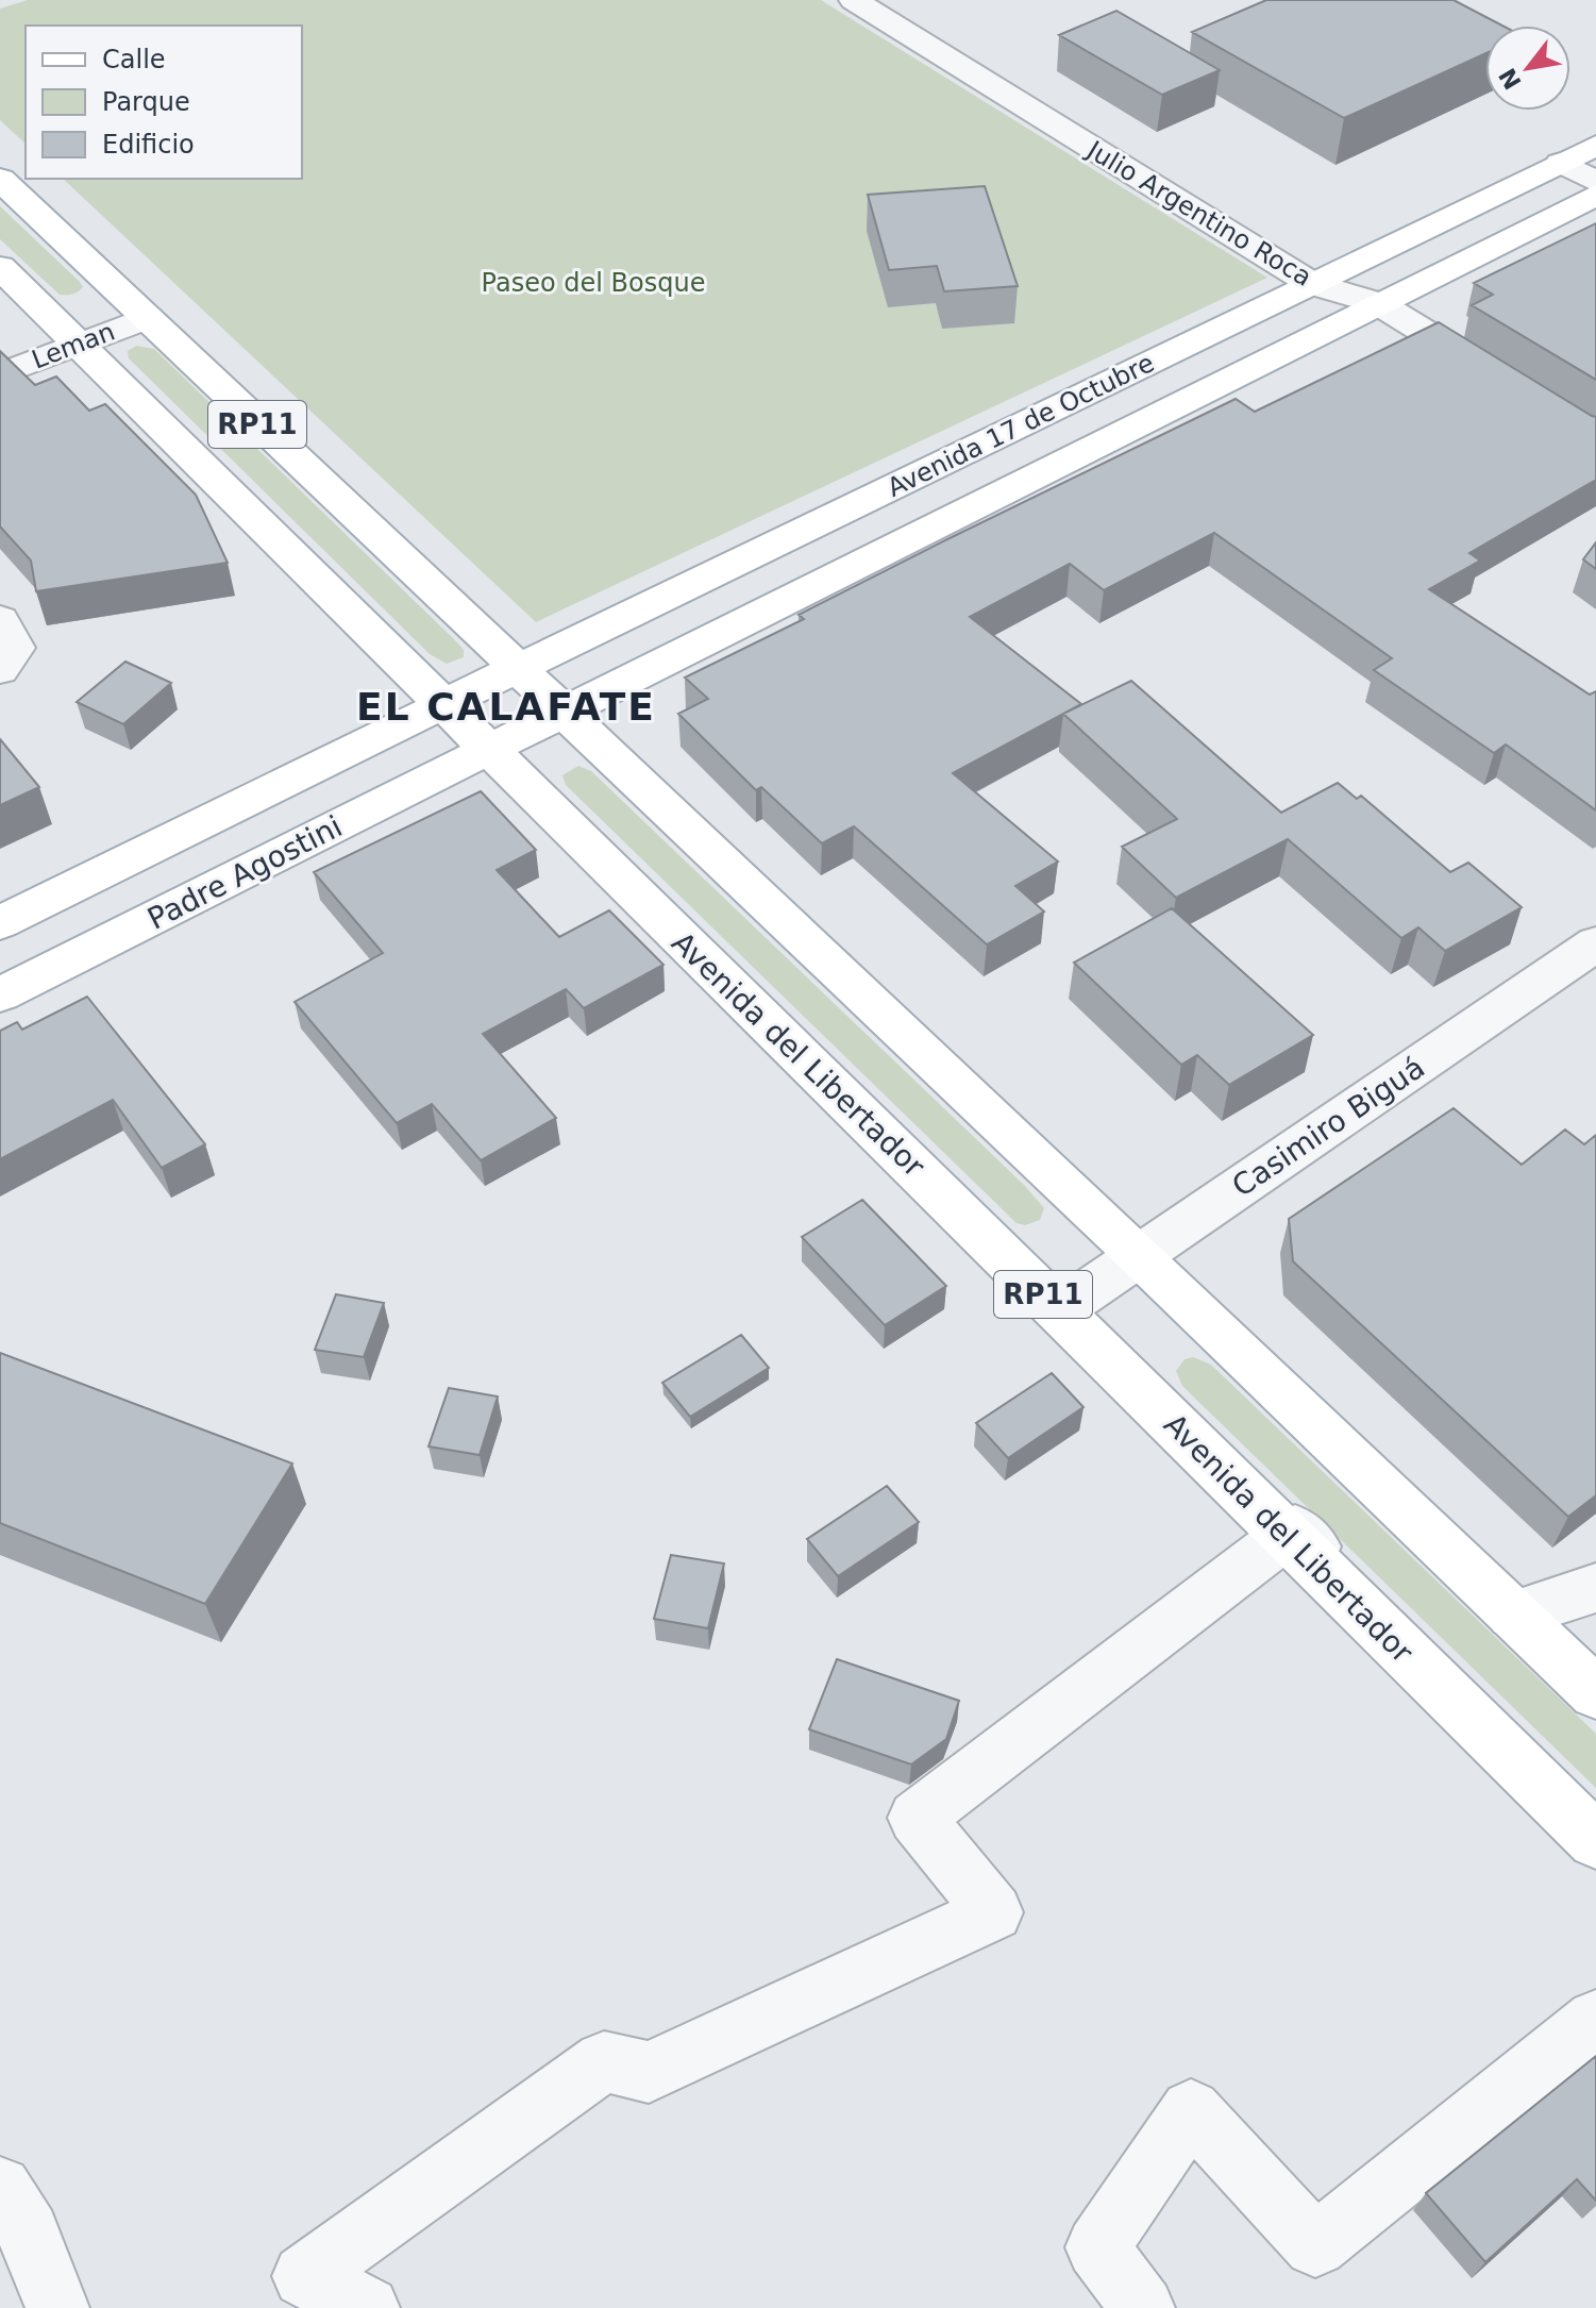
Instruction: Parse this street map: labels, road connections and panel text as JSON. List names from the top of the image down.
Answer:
{
  "streets": {
    "main road": [
      "RP11",
      "Avenida 17 de Octubre",
      "Padre Agostini",
      "Avenida del Libertador"
    ],
    "street": ["Julio Argentino Roca", "Leman", "Casimiro Biguá"]
  },
  "crossings": [
    ["Julio Argentino Roca", "Avenida 17 de Octubre"],
    ["Leman", "RP11"],
    ["Leman", "Avenida del Libertador"],
    ["RP11", "Avenida 17 de Octubre"],
    ["RP11", "Casimiro Biguá"],
    ["Avenida 17 de Octubre", "Padre Agostini"],
    ["Avenida 17 de Octubre", "Avenida del Libertador"],
    ["Padre Agostini", "Avenida del Libertador"],
    ["Avenida del Libertador", "Casimiro Biguá"]
  ],
  "districts": ["EL CALAFATE"],
  "parks": ["Paseo del Bosque"],
  "legend": ["Calle", "Parque", "Edificio"],
  "north": "bottom left"
}
